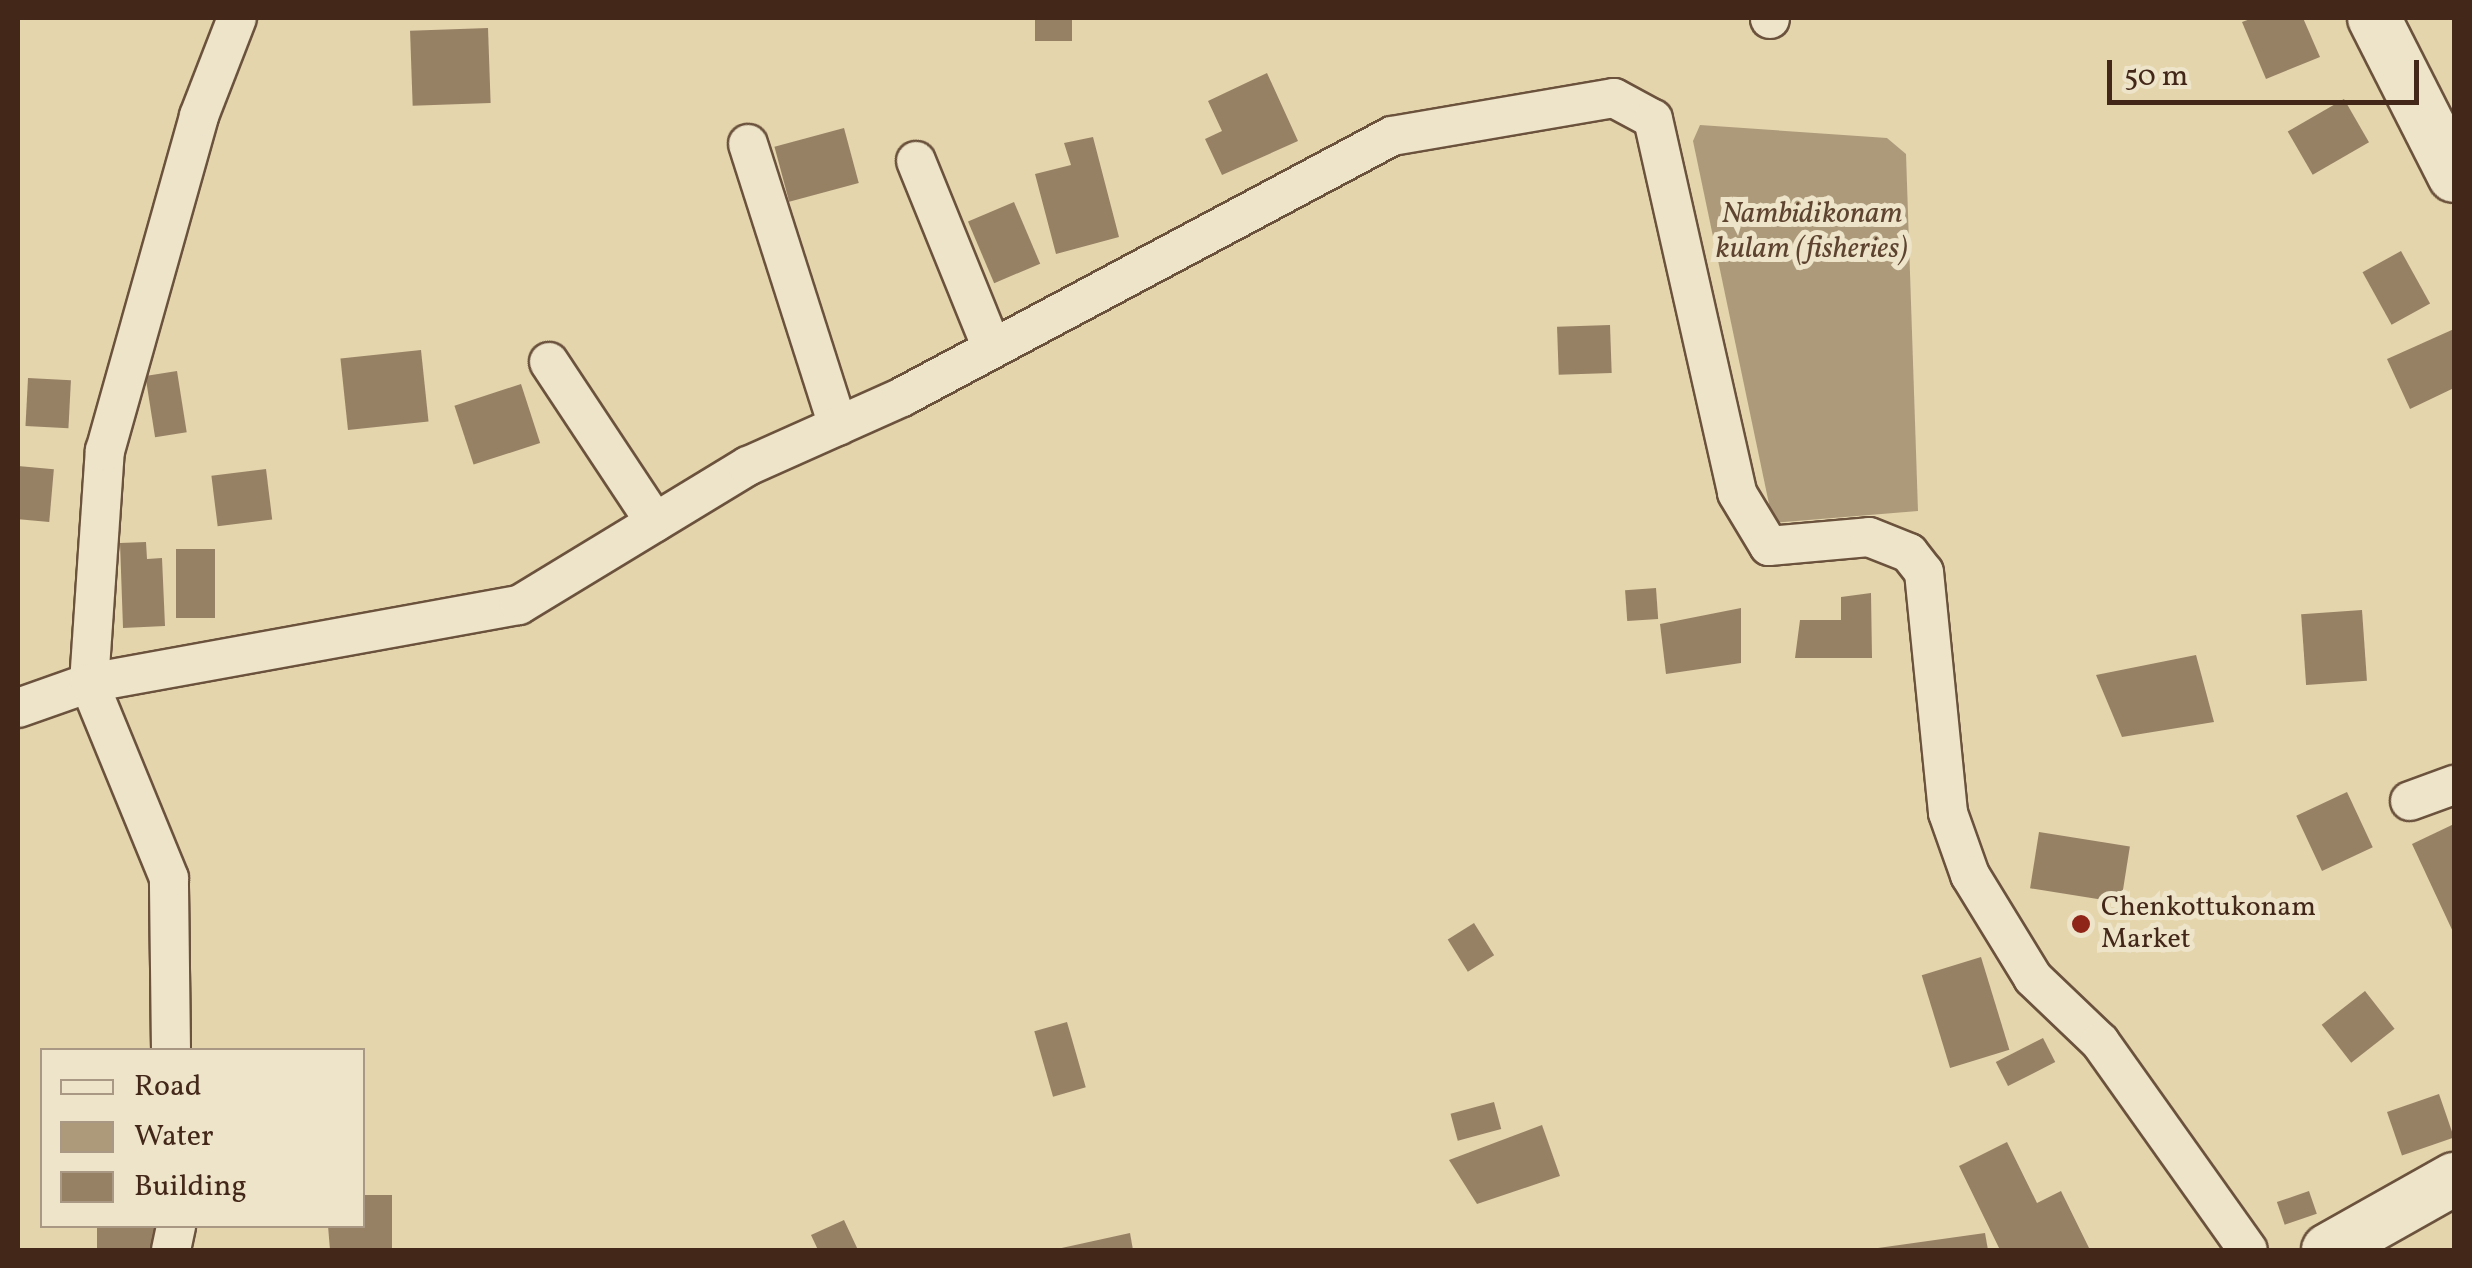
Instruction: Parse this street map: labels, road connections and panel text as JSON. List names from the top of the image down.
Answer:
{
  "water": ["Nambidikonam kulam (fisheries)"],
  "places": ["Chenkottukonam Market"],
  "legend": ["Road", "Water", "Building"],
  "scale_bar": "50 m"
}
